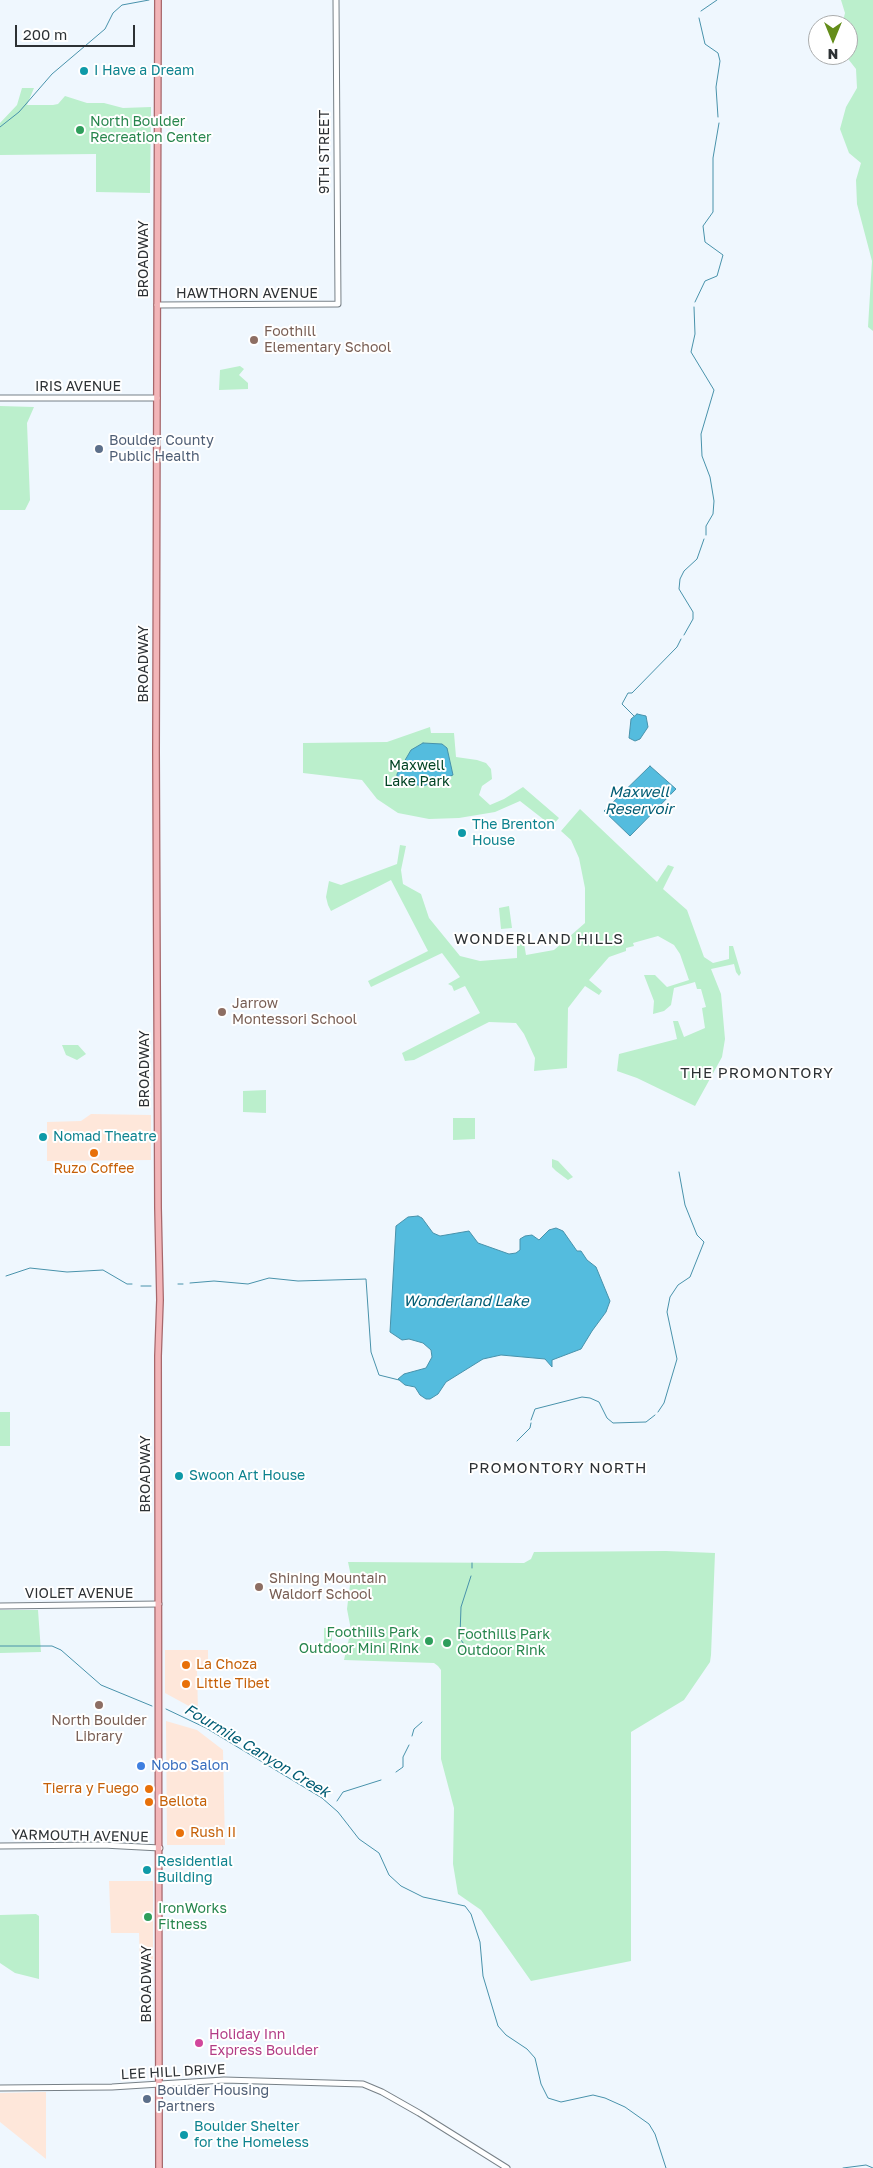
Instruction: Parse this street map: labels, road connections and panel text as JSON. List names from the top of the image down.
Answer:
{
  "streets": {
    "main road": ["BROADWAY"],
    "street": [
      "9TH STREET",
      "HAWTHORN AVENUE",
      "IRIS AVENUE",
      "VIOLET AVENUE",
      "YARMOUTH AVENUE",
      "LEE HILL DRIVE"
    ]
  },
  "crossings": [
    ["9TH STREET", "HAWTHORN AVENUE"],
    ["BROADWAY", "HAWTHORN AVENUE"],
    ["BROADWAY", "IRIS AVENUE"],
    ["BROADWAY", "VIOLET AVENUE"],
    ["BROADWAY", "YARMOUTH AVENUE"],
    ["BROADWAY", "LEE HILL DRIVE"]
  ],
  "districts": ["WONDERLAND HILLS", "THE PROMONTORY", "PROMONTORY NORTH"],
  "water": ["Maxwell Reservoir", "Wonderland Lake", "Fourmile Canyon Creek"],
  "parks": ["Maxwell Lake Park"],
  "places": [
    "I Have a Dream",
    "North Boulder Recreation Center",
    "Foothill Elementary School",
    "Boulder County Public Health",
    "The Brenton House",
    "Jarrow Montessori School",
    "Nomad Theatre",
    "Ruzo Coffee",
    "Swoon Art House",
    "Shining Mountain Waldorf School",
    "Foothiils Park Outdoor Mini Rink",
    "Foothills Park Outdoor Rink",
    "La Choza",
    "Little Tibet",
    "North Boulder Library",
    "Nobo Salon",
    "Tierra y Fuego",
    "Bellota",
    "Rush II",
    "Residential Building",
    "IronWorks Fitness",
    "Holiday Inn Express Boulder",
    "Boulder Housing Partners",
    "Boulder Shelter for the Homeless"
  ],
  "scale_bar": "200 m",
  "north": "bottom"
}
